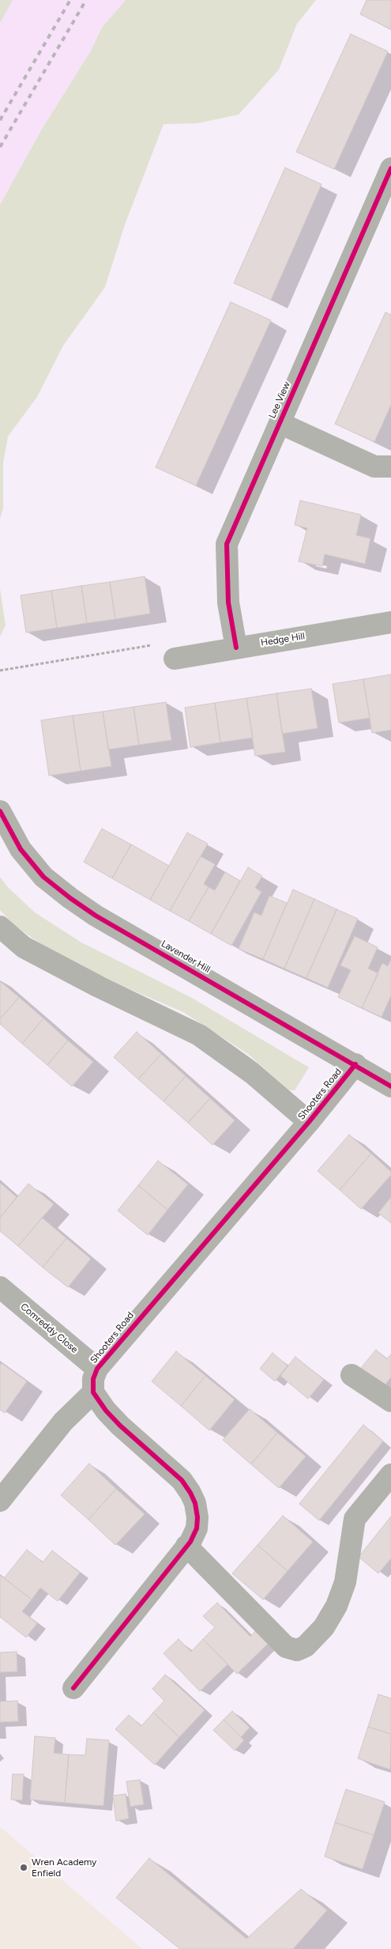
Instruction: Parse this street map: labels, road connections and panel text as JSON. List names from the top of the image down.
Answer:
{
  "streets": {
    "street": [
      "Lee View",
      "Hedge Hill",
      "Lavender Hill",
      "Shooters Road",
      "Comreddy Close"
    ]
  },
  "crossings": [
    ["Lee View", "Hedge Hill"],
    ["Lavender Hill", "Shooters Road"],
    ["Shooters Road", "Comreddy Close"]
  ],
  "places": ["Wren Academy Enfield"]
}
